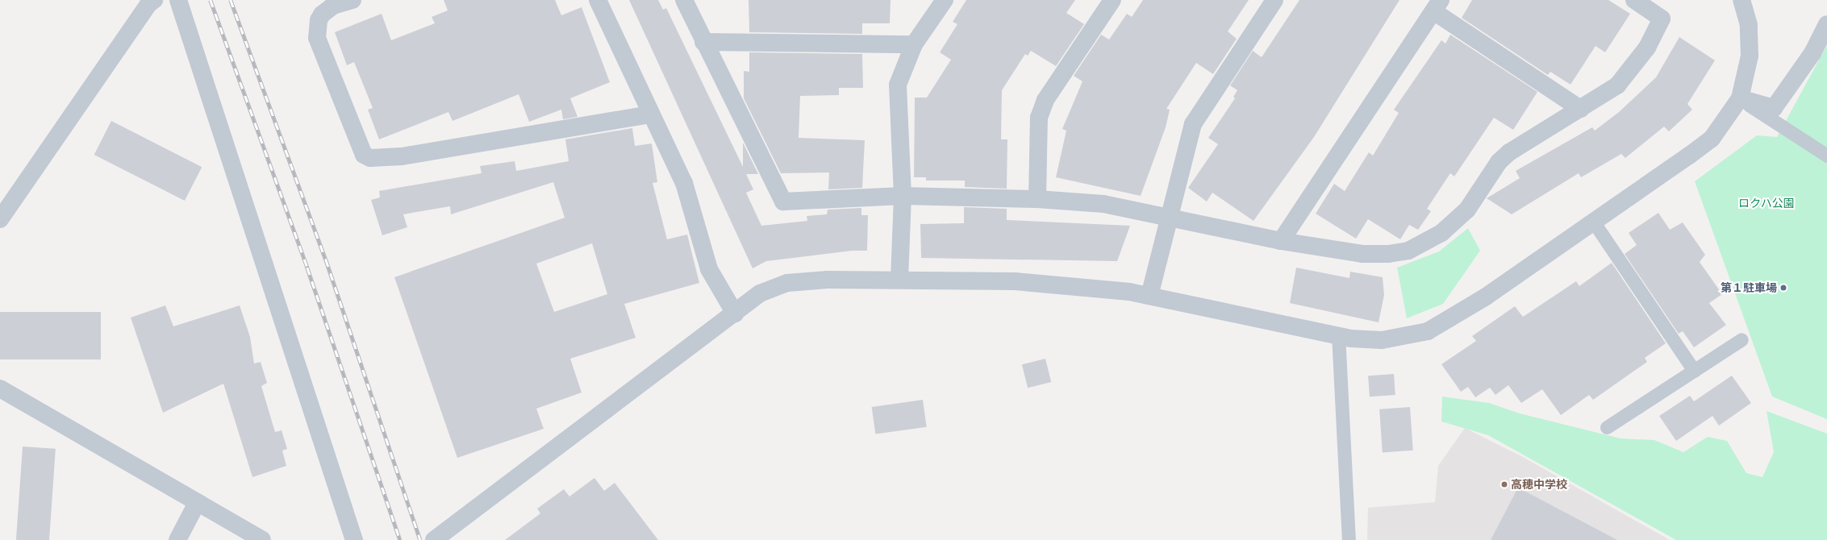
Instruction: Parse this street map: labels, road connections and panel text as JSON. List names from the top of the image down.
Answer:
{
  "parks": ["ロクハ公園"],
  "places": ["第１駐車場", "高穂中学校"]
}
